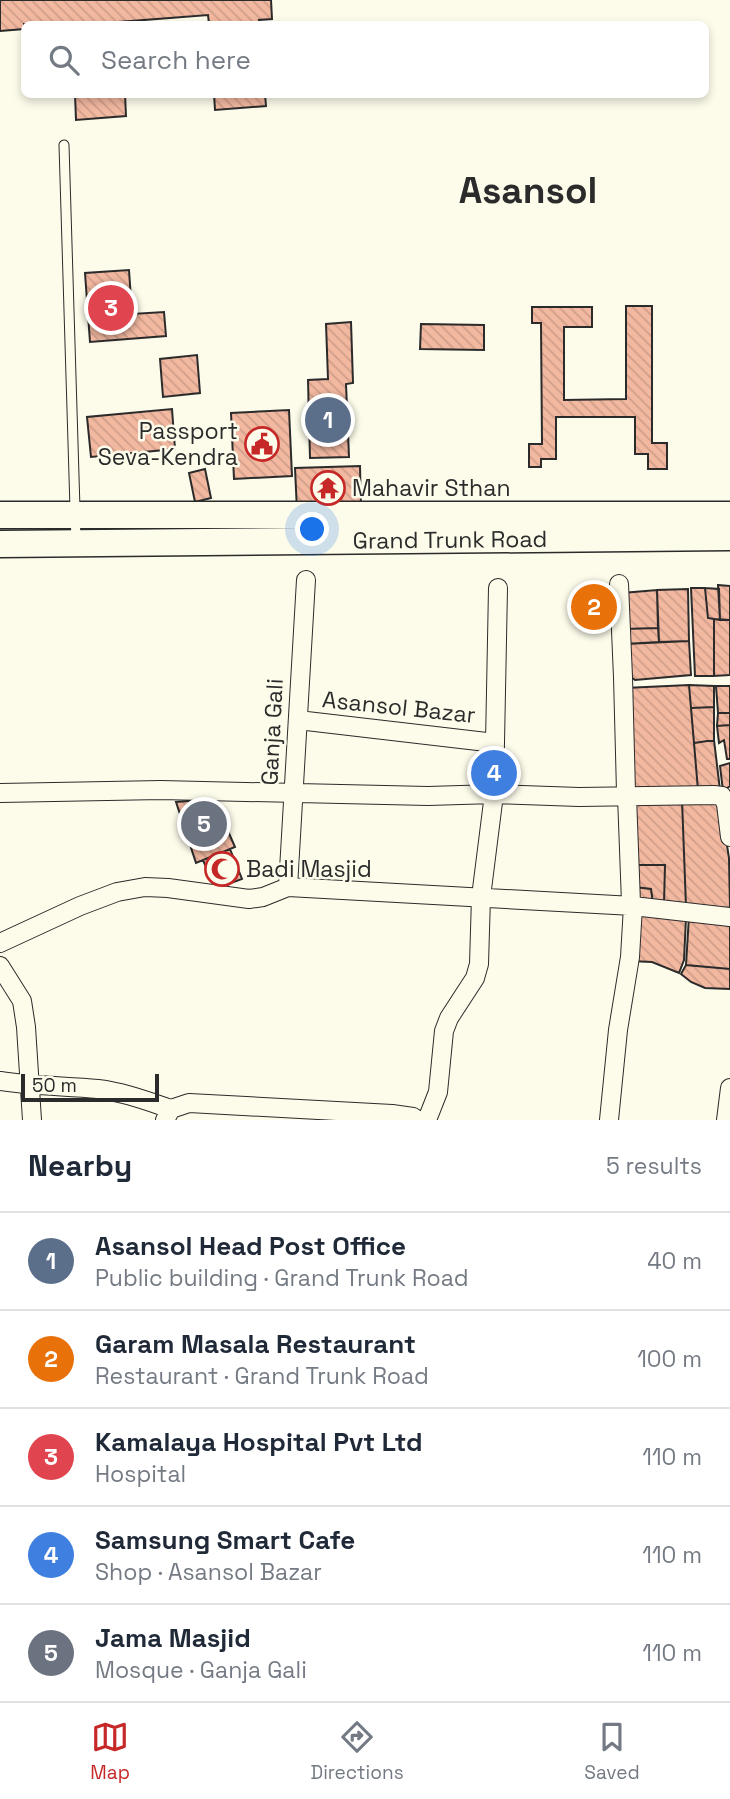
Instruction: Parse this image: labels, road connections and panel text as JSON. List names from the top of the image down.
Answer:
{
  "streets": {
    "main road": ["Grand Trunk Road"],
    "street": ["Asansol Bazar", "Ganja Gali"]
  },
  "crossings": [
    ["Asansol Bazar", "Ganja Gali"]
  ],
  "districts": ["Asansol"],
  "places": {
    "public building": ["Passport Seva-Kendra"],
    "temple": ["Mahavir Sthan"],
    "mosque": ["Badi Masjid"]
  },
  "scale_bar": "50 m",
  "page": {
    "search": "Search here",
    "pins": [
      "3",
      "1",
      "2",
      "4",
      "5"
    ],
    "scale": "50 m",
    "heading": ["Nearby", "5 results"],
    "list": [
      {
        "mark": "1",
        "name": "Asansol Head Post Office",
        "note": "Public building · Grand Trunk Road",
        "value": "40 m"
      },
      {
        "mark": "2",
        "name": "Garam Masala Restaurant",
        "note": "Restaurant · Grand Trunk Road",
        "value": "100 m"
      },
      {
        "mark": "3",
        "name": "Kamalaya Hospital Pvt Ltd",
        "note": "Hospital",
        "value": "110 m"
      },
      {
        "mark": "4",
        "name": "Samsung Smart Cafe",
        "note": "Shop · Asansol Bazar",
        "value": "110 m"
      },
      {
        "mark": "5",
        "name": "Jama Masjid",
        "note": "Mosque · Ganja Gali",
        "value": "110 m"
      }
    ],
    "nav": ["Map", "Directions", "Saved"]
  }
}
